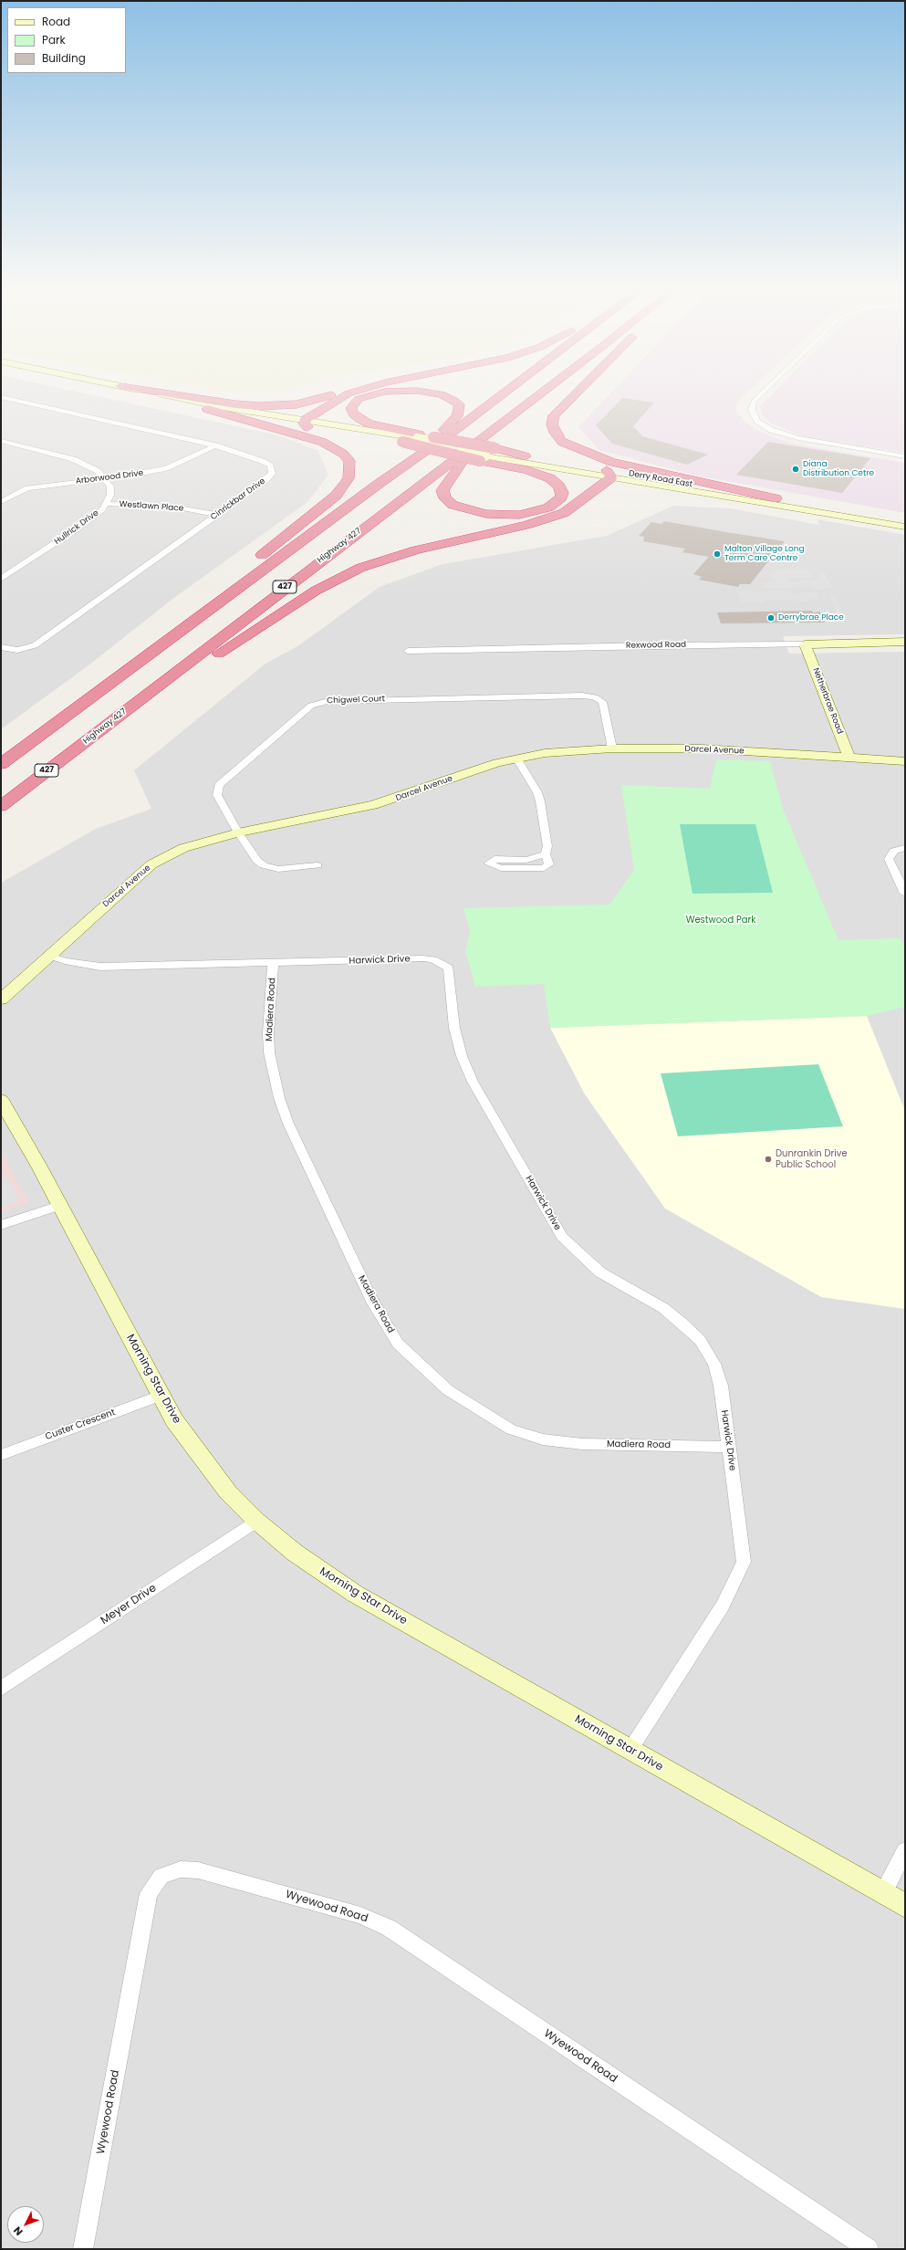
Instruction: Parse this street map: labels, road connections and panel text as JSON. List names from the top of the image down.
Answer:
{
  "streets": {
    "highway": ["Highway 427", "427"],
    "main road": [
      "Derry Road East",
      "Rexwood Road",
      "Netherbrae Road",
      "Darcel Avenue",
      "Morning Star Drive"
    ],
    "street": [
      "Arborwood Drive",
      "Cinrickbar Drive",
      "Westlawn Place",
      "Hullrick Drive",
      "Chigwel Court",
      "Harwick Drive",
      "Madiera Road",
      "Custer Crescent",
      "Meyer Drive",
      "Wyewood Road"
    ]
  },
  "crossings": [
    ["Arborwood Drive", "Cinrickbar Drive"],
    ["Arborwood Drive", "Hullrick Drive"],
    ["Cinrickbar Drive", "Westlawn Place"],
    ["Westlawn Place", "Hullrick Drive"],
    ["Rexwood Road", "Netherbrae Road"],
    ["Chigwel Court", "Darcel Avenue"],
    ["Netherbrae Road", "Darcel Avenue"],
    ["Darcel Avenue", "Harwick Drive"],
    ["Harwick Drive", "Madiera Road"],
    ["Harwick Drive", "Morning Star Drive"],
    ["Morning Star Drive", "Custer Crescent"],
    ["Morning Star Drive", "Meyer Drive"]
  ],
  "parks": ["Westwood Park"],
  "places": [
    "Diana Distribution Cetre",
    "Malton Village Long Term Care Centre",
    "Derrybrae Place",
    "Dunrankin Drive Public School"
  ],
  "legend": ["Road", "Park", "Building"],
  "north": "bottom left"
}
